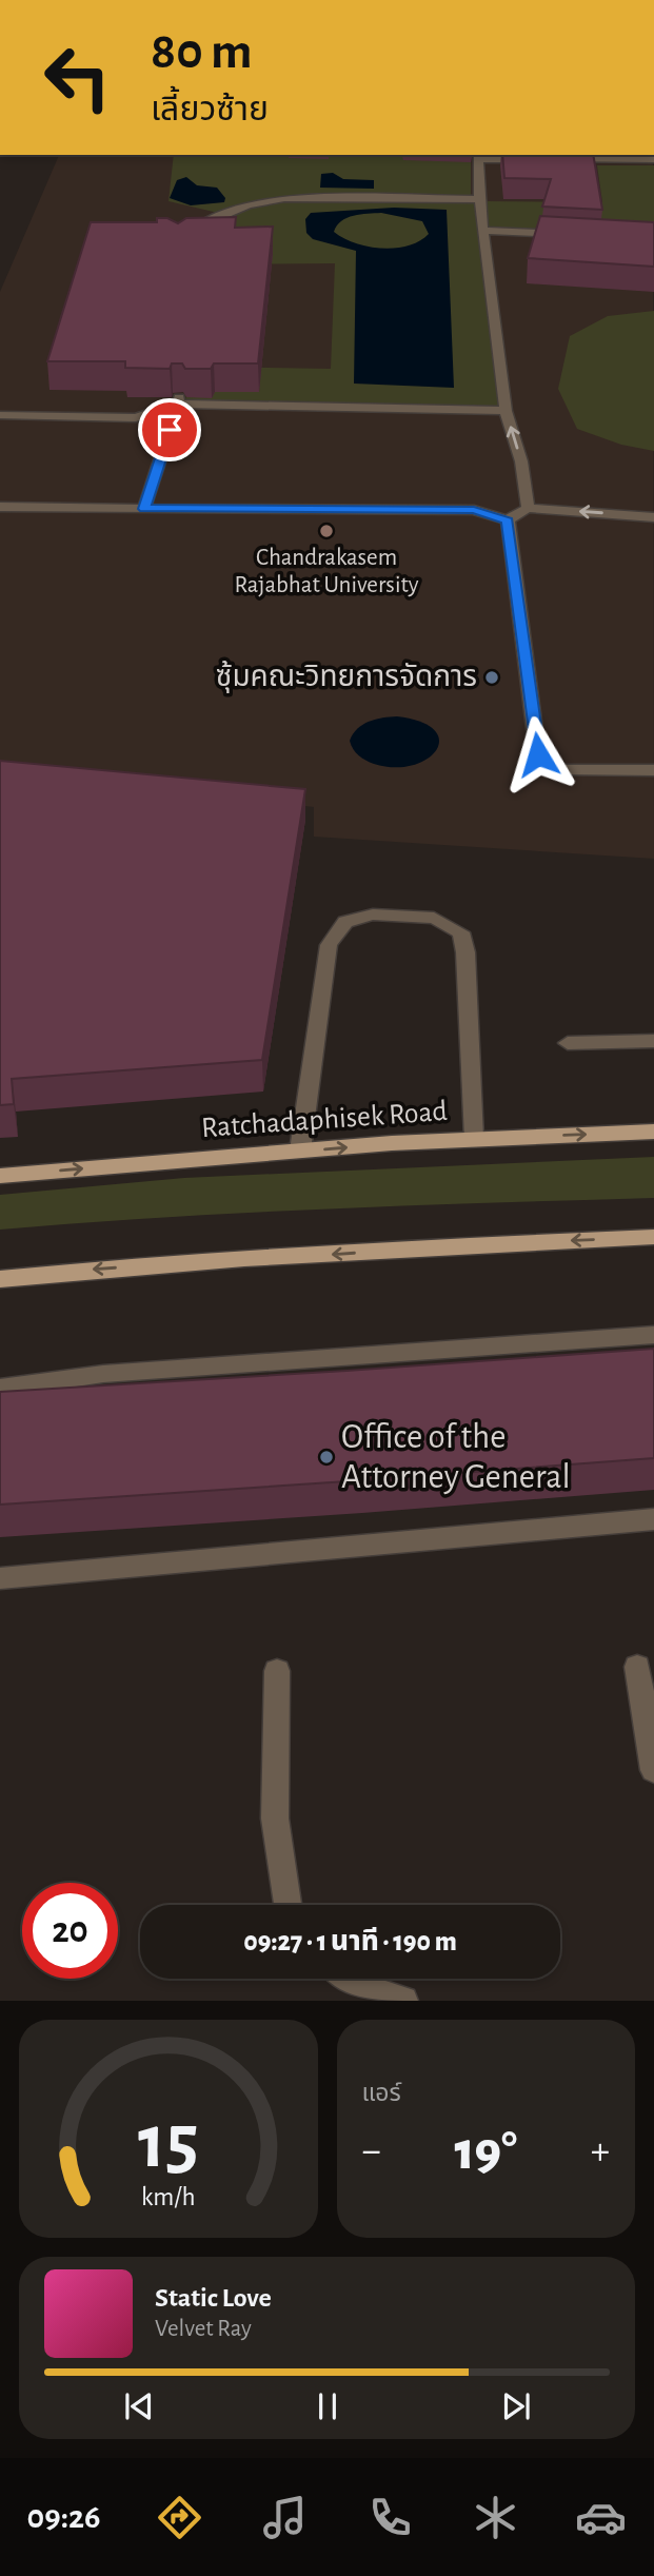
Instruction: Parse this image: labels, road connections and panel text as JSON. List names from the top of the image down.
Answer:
{
  "streets": {
    "main road": ["Ratchadaphisek Road"]
  },
  "places": ["Chandrakasem Rajabhat University", "ซุ้มคณะวิทยการจัดการ", "Office of the Attorney General"],
  "page": {
    "turn": ["80 m", "เลี้ยวซ้าย"],
    "limit": "20",
    "trip": "09:27 · 1 นาที · 190 m",
    "tile": "แอร์",
    "heat": ["−", "19°", "+"],
    "song": ["Static Love", "Velvet Ray"],
    "tabs": "09:26",
    "gauge": ["15", "km/h"]
  }
}
